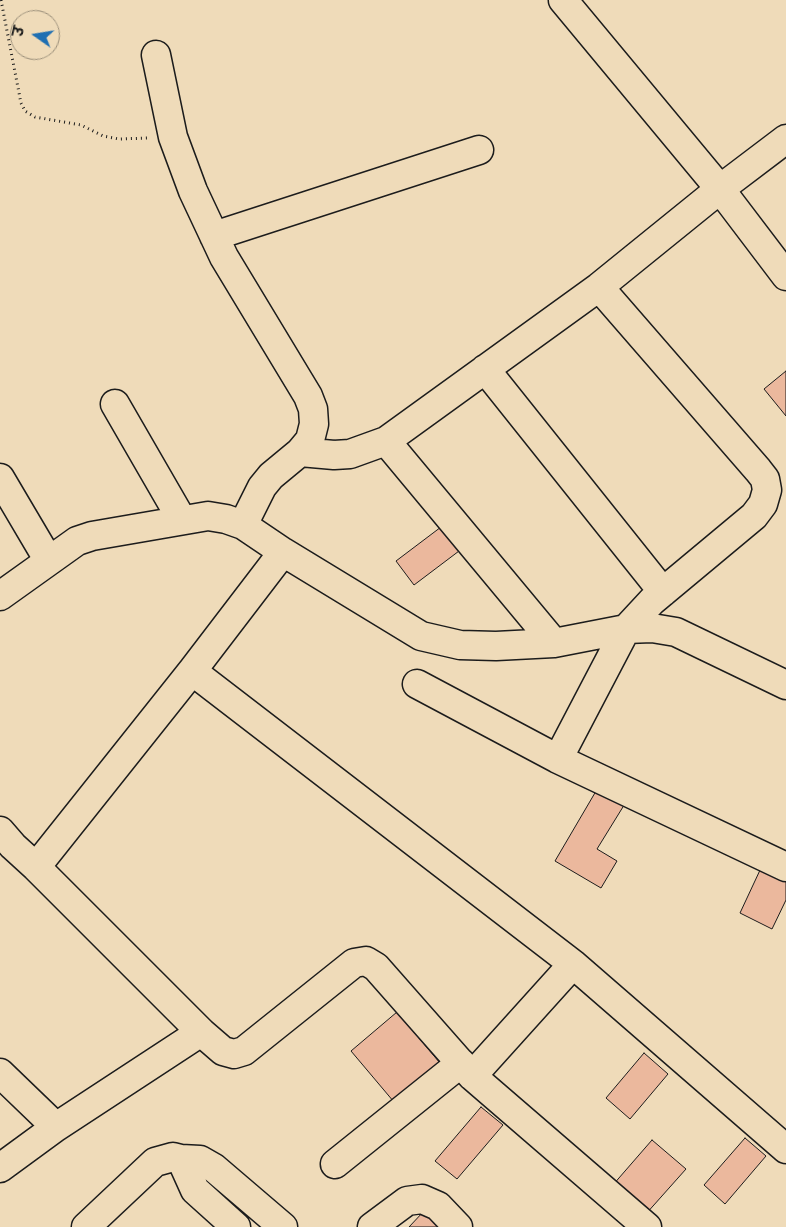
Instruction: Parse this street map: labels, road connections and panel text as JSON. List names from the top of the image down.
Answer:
{
  "north": "left"
}
